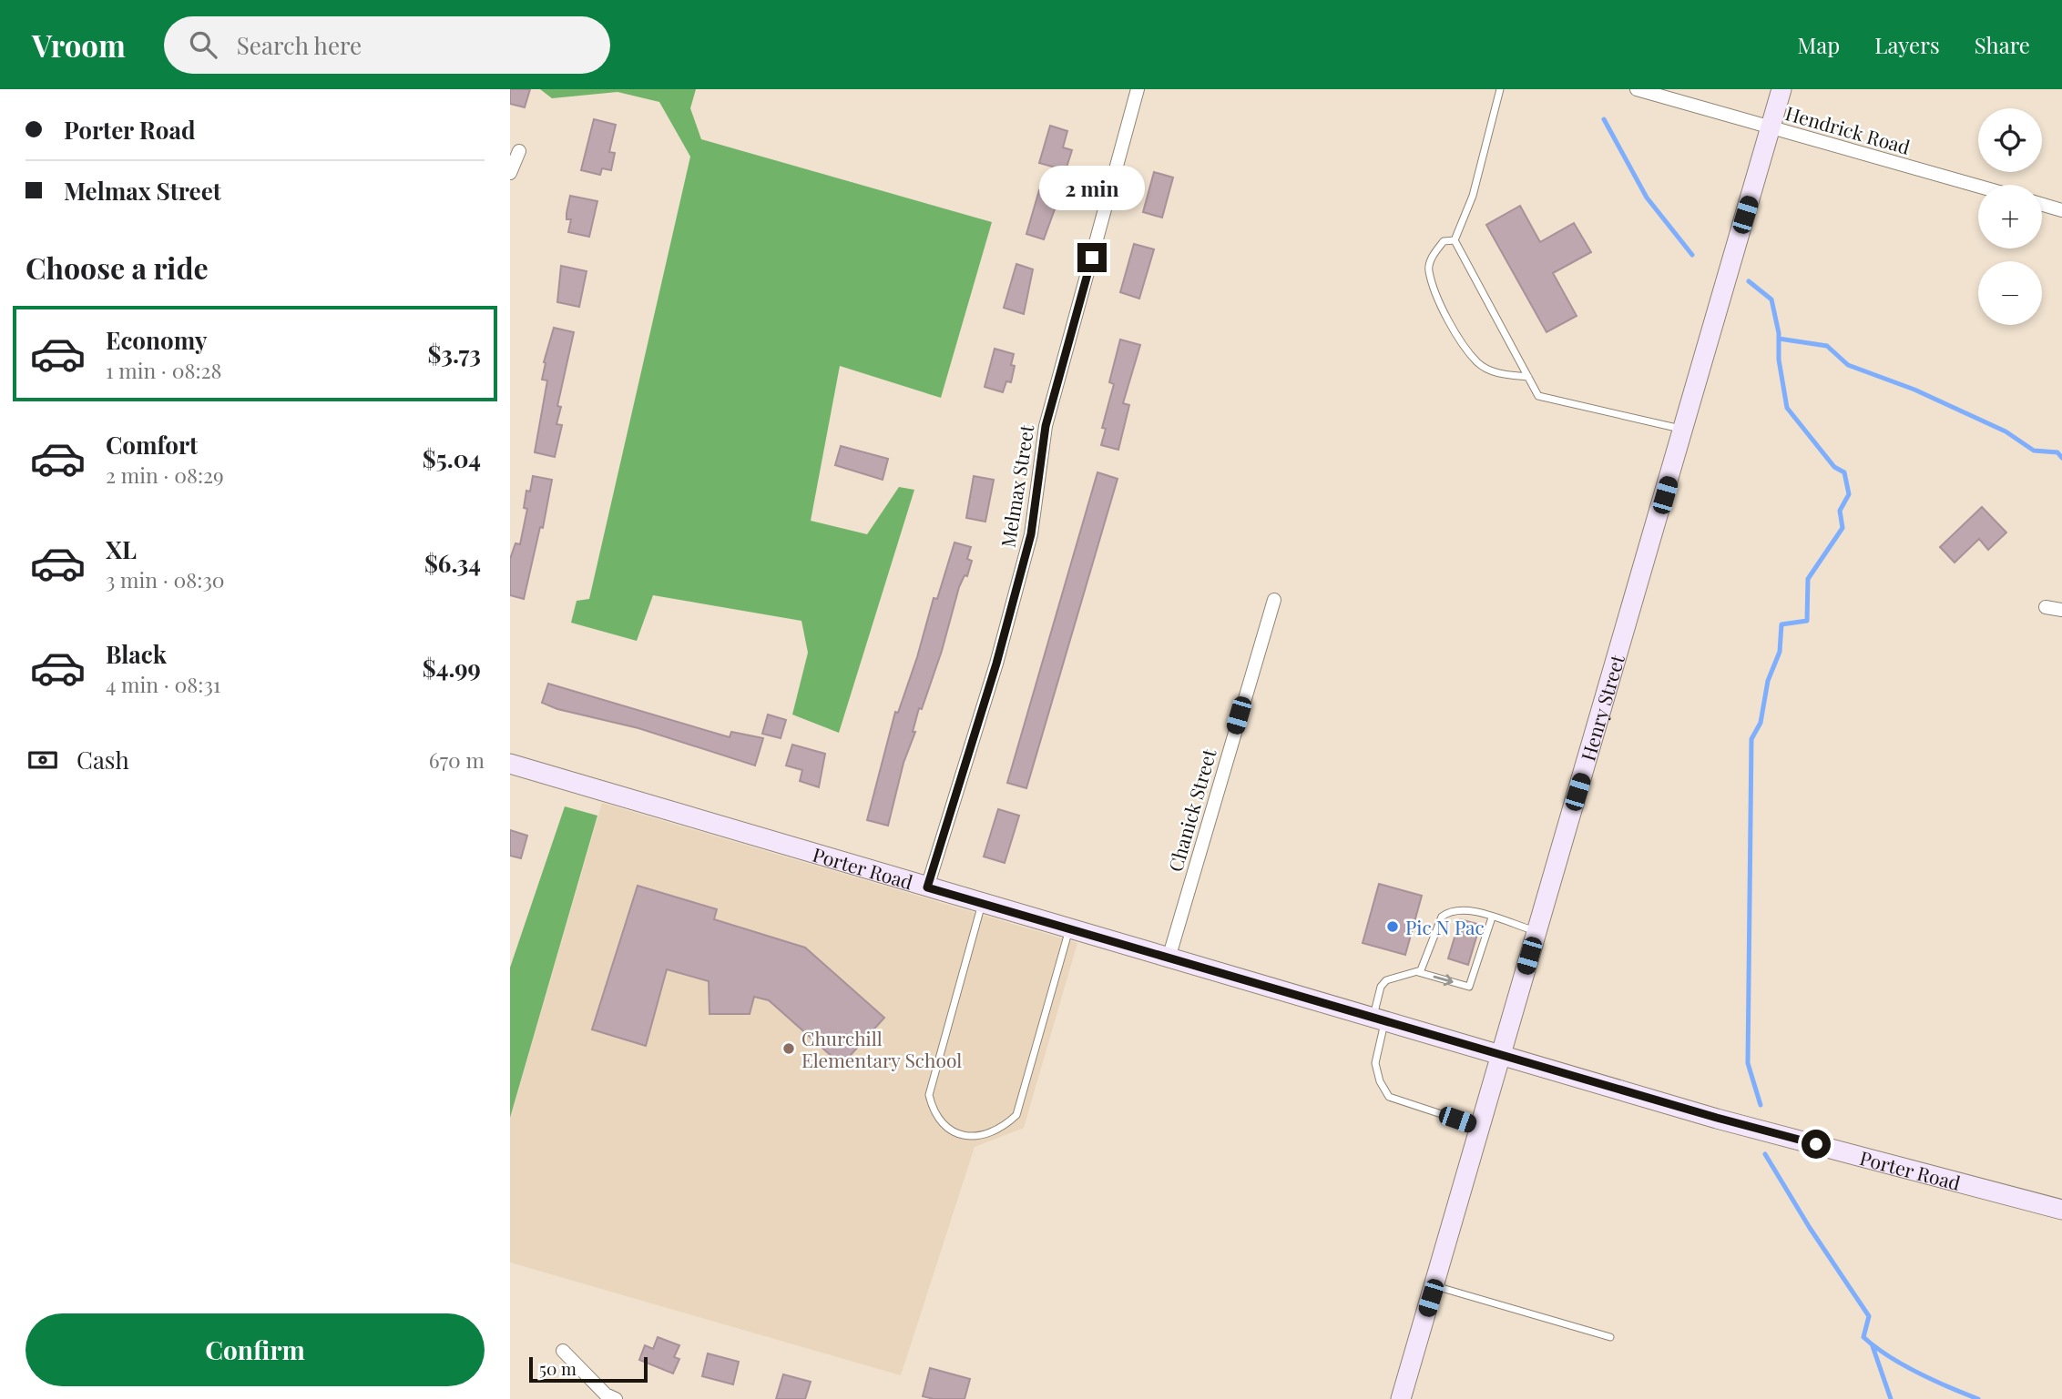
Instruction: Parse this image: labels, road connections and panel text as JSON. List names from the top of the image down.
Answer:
{
  "streets": {
    "street": [
      "Hendrick Road",
      "Melmax Street",
      "Henry Street",
      "Chanick Street",
      "Porter Road"
    ]
  },
  "crossings": [
    ["Hendrick Road", "Henry Street"],
    ["Melmax Street", "Porter Road"],
    ["Henry Street", "Porter Road"],
    ["Chanick Street", "Porter Road"]
  ],
  "places": ["Pic N Pac", "Churchill Elementary School"],
  "scale_bar": "50 m",
  "page": {
    "header": "Vroom",
    "search": "Search here",
    "nav": ["Map", "Layers", "Share"],
    "banner": ["Porter Road", "Melmax Street"],
    "map_buttons": ["+", "−"],
    "bubble": "2 min",
    "heading": "Choose a ride",
    "list": [
      {
        "name": "Economy",
        "note": "1 min · 08:28",
        "value": "$3.73"
      },
      {
        "name": "Comfort",
        "note": "2 min · 08:29",
        "value": "$5.04"
      },
      {
        "name": "XL",
        "note": "3 min · 08:30",
        "value": "$6.34"
      },
      {
        "name": "Black",
        "note": "4 min · 08:31",
        "value": "$4.99"
      }
    ],
    "pay": ["Cash", "670 m"],
    "buttons": "Confirm",
    "scale": "50 m"
  }
}
